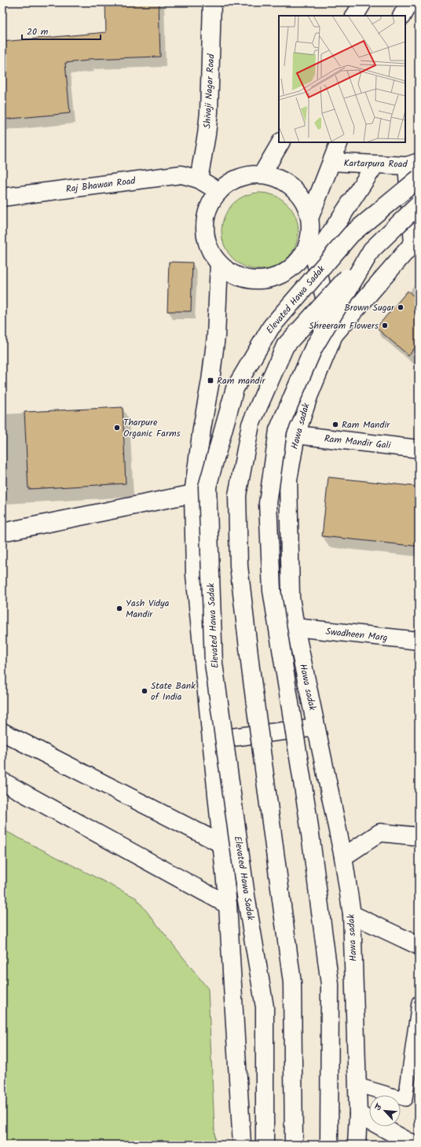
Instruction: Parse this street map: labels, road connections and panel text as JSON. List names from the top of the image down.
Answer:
{
  "streets": {
    "main road": [
      "Shivaji Nagar Road",
      "Kartarpura Road",
      "Raj Bhawan Road",
      "Elevated Hawa Sadak",
      "Hawa sadak",
      "Ram Mandir Gali",
      "Swadheen Marg"
    ]
  },
  "crossings": [
    ["Shivaji Nagar Road", "Raj Bhawan Road"],
    ["Hawa sadak", "Ram Mandir Gali"],
    ["Hawa sadak", "Swadheen Marg"]
  ],
  "places": {
    "other": [
      "Brown Sugar",
      "Shreeram Flowers",
      "Ram Mandir",
      "Tharpure Organic Farms",
      "Yash Vidya Mandir",
      "State Bank of India"
    ],
    "transit": ["Ram mandir"]
  },
  "scale_bar": "20 m",
  "north": "top left"
}
